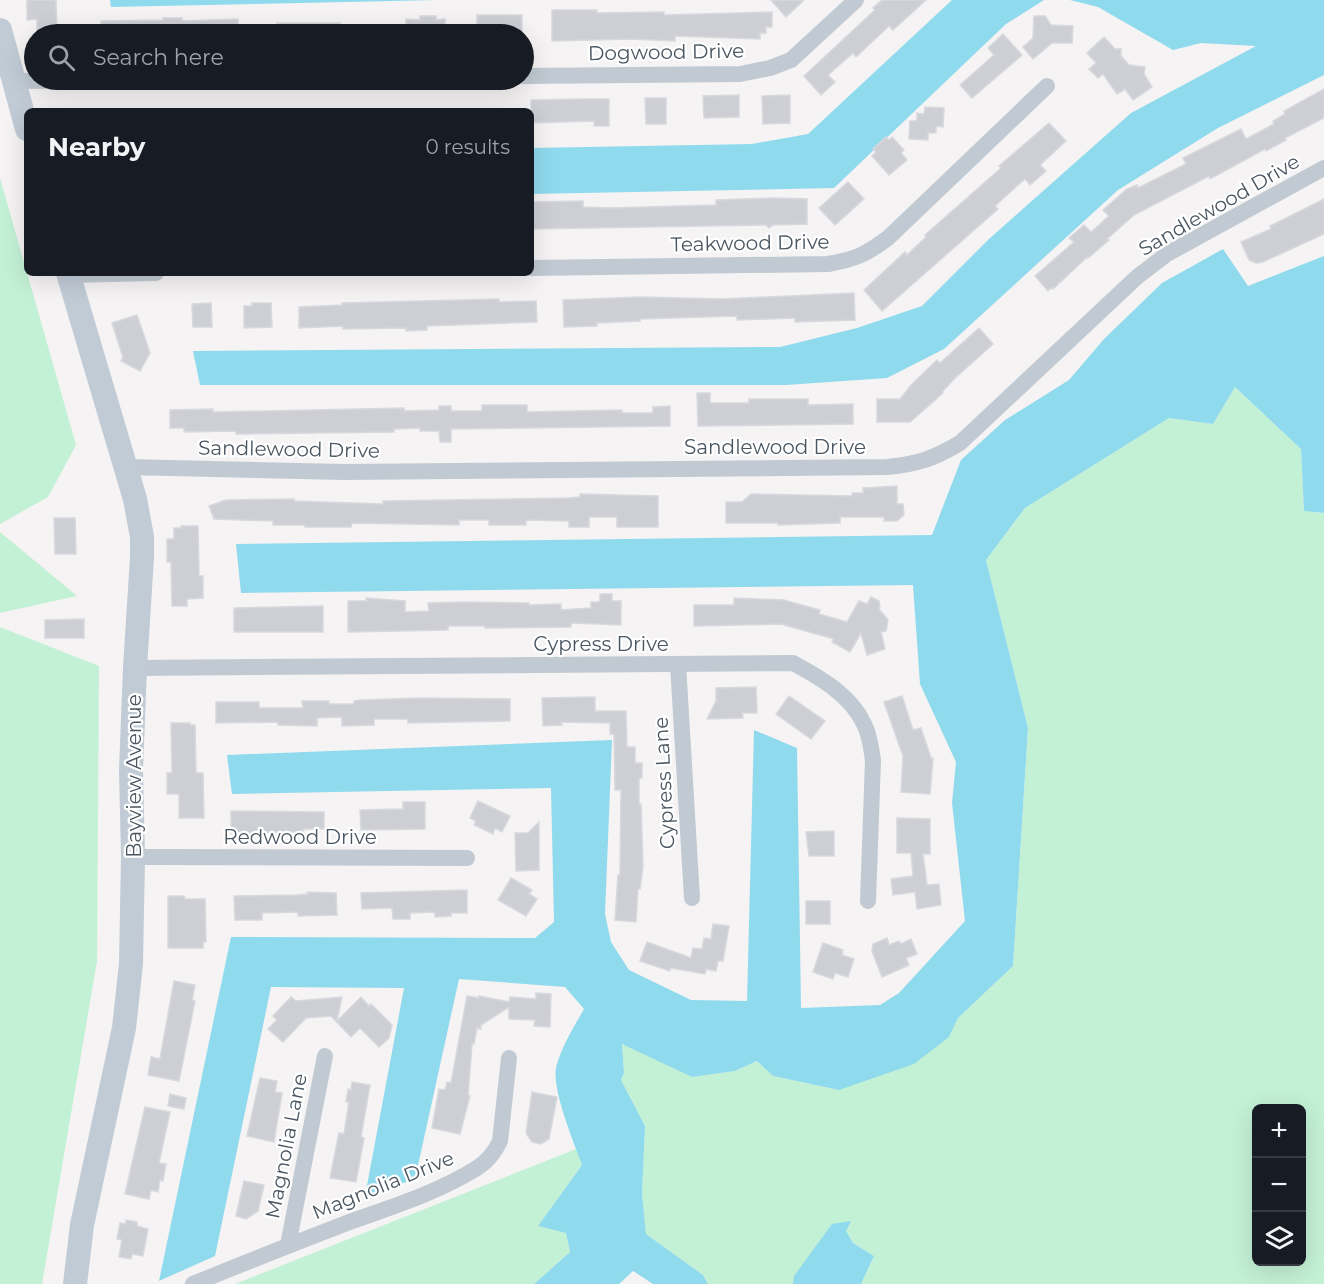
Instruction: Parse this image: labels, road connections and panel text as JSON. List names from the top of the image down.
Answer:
{
  "streets": {
    "main road": ["Bayview Avenue"],
    "street": [
      "Dogwood Drive",
      "Sandlewood Drive",
      "Teakwood Drive",
      "Cypress Drive",
      "Cypress Lane",
      "Redwood Drive",
      "Magnolia Lane",
      "Magnolia Drive"
    ]
  },
  "crossings": [
    ["Sandlewood Drive", "Bayview Avenue"],
    ["Cypress Drive", "Bayview Avenue"],
    ["Cypress Drive", "Cypress Lane"],
    ["Bayview Avenue", "Redwood Drive"],
    ["Magnolia Lane", "Magnolia Drive"]
  ],
  "page": {
    "search": "Search here",
    "heading": ["Nearby", "0 results"],
    "map_buttons": ["+", "−"]
  }
}
